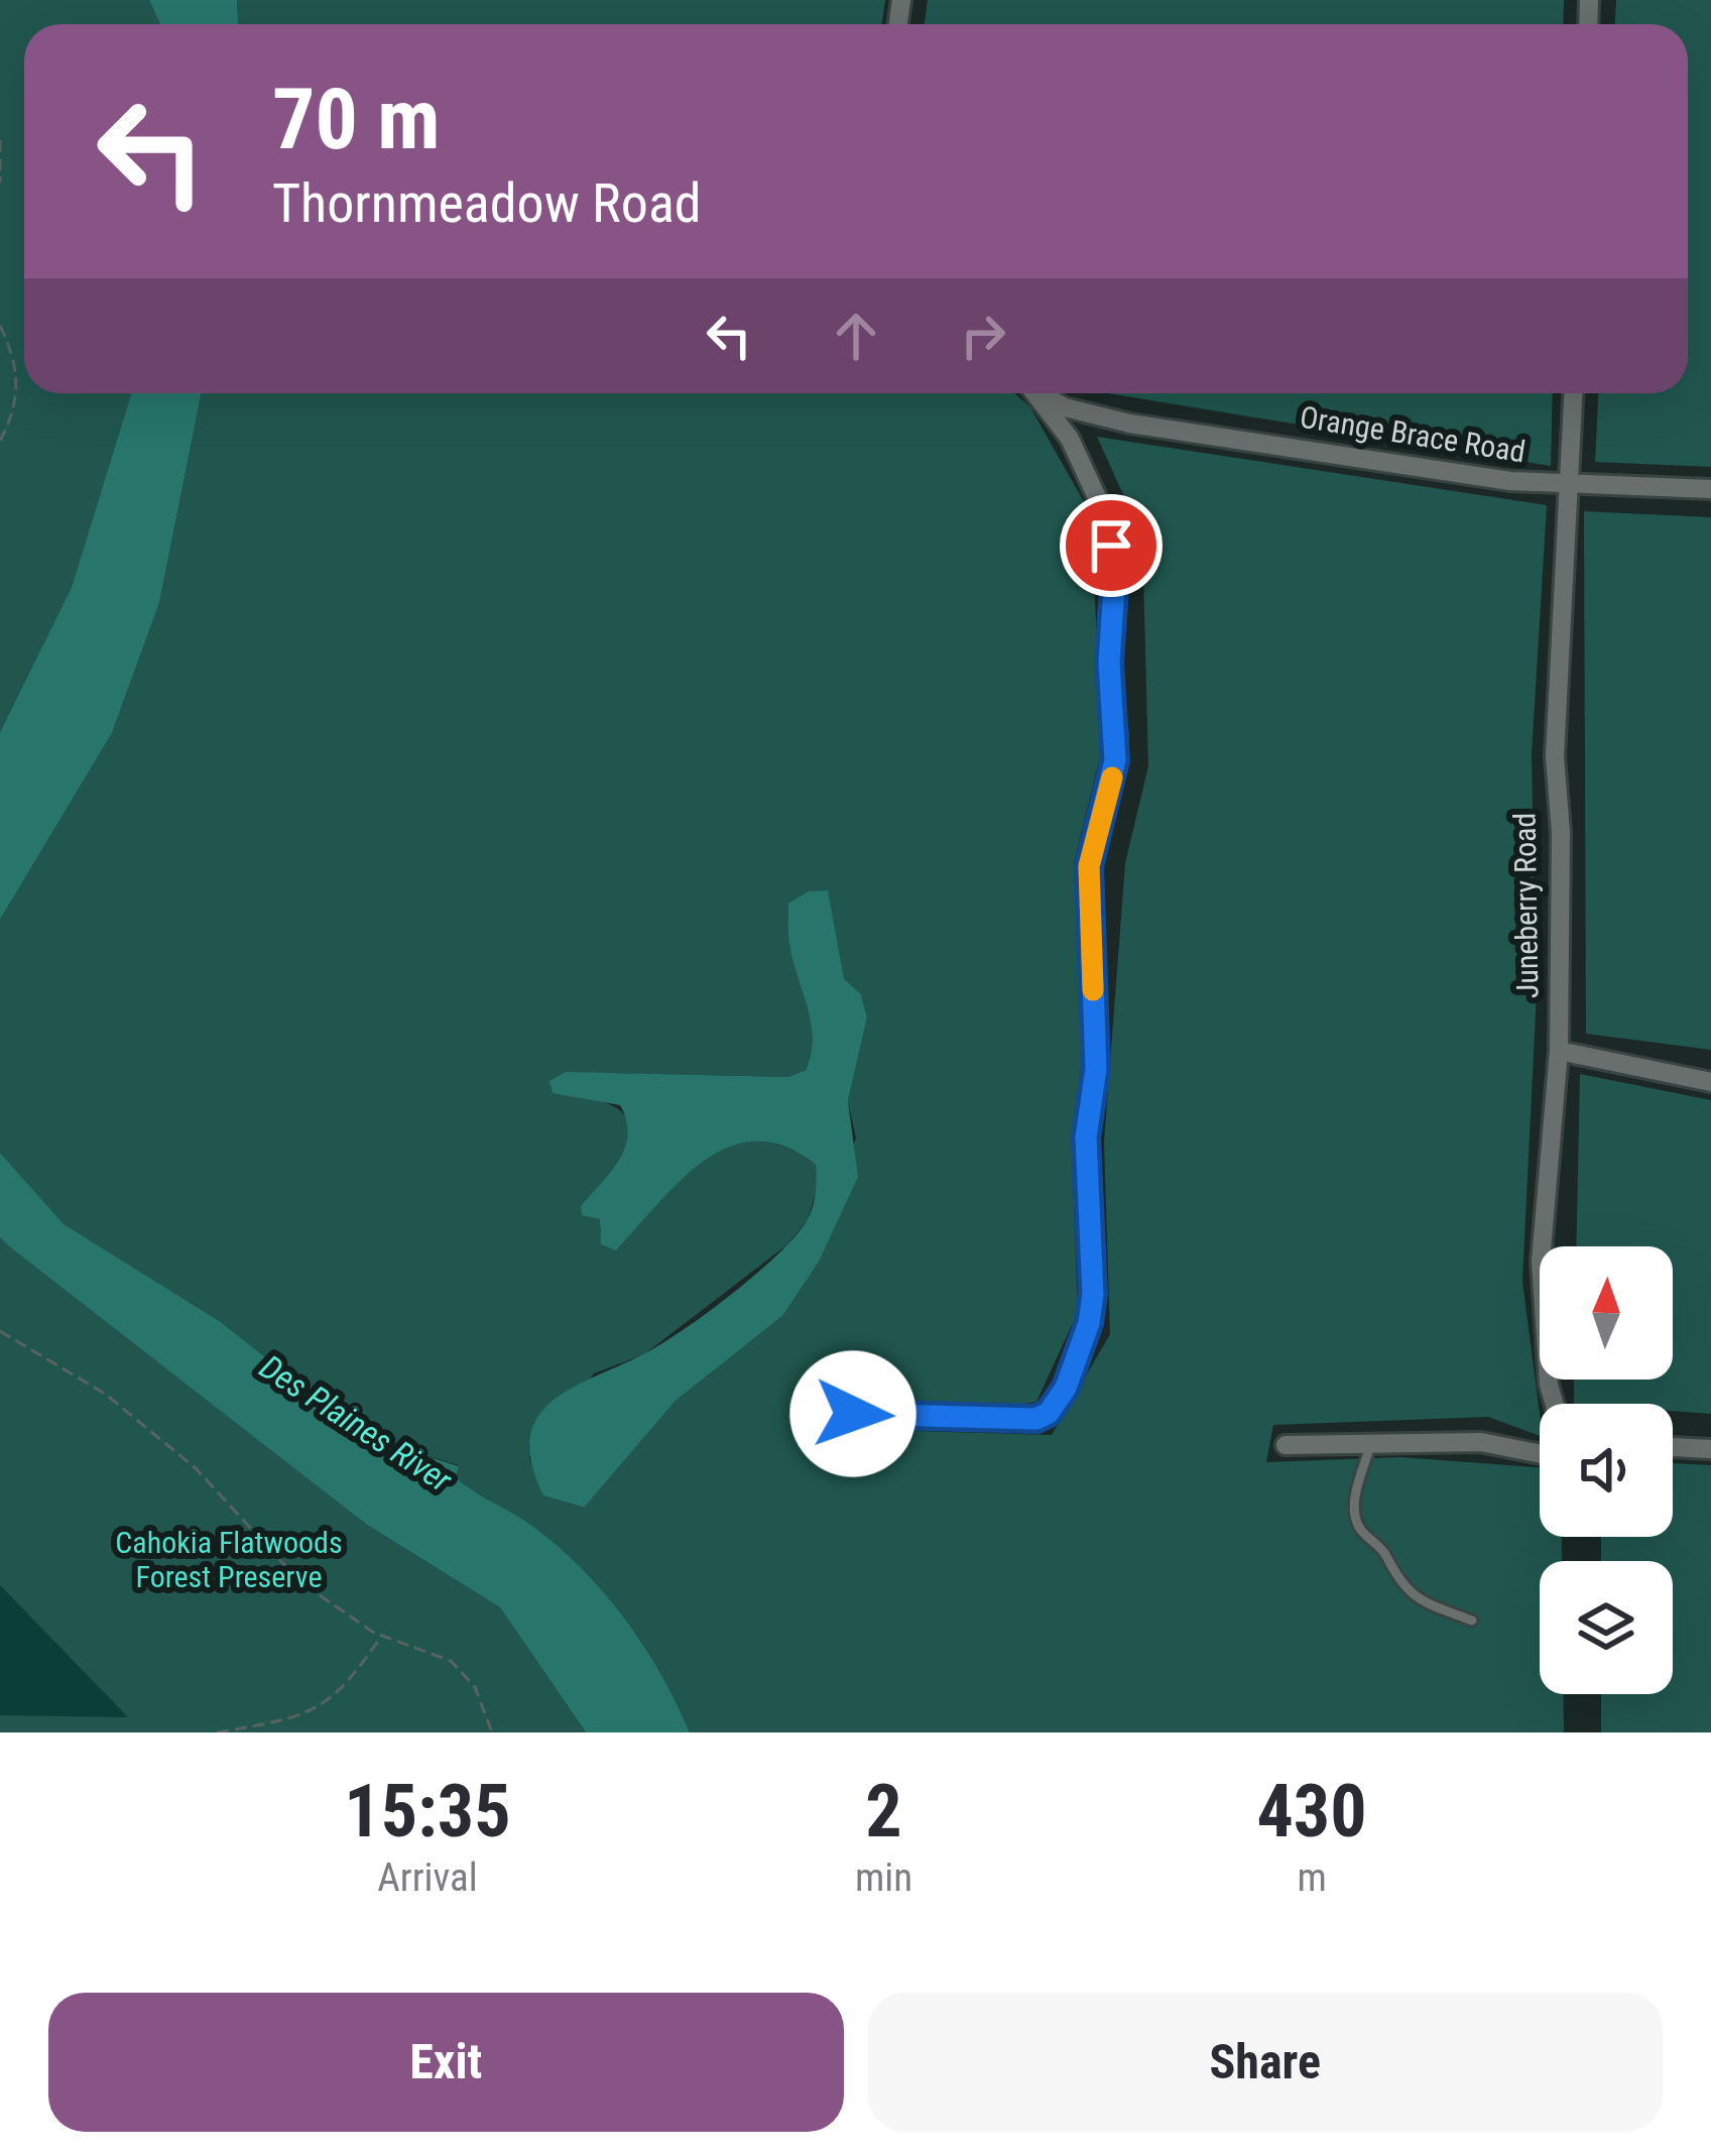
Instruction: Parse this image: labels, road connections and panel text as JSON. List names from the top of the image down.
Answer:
{
  "streets": {
    "street": ["Orange Brace Road", "Juneberry Road"]
  },
  "crossings": [
    ["Orange Brace Road", "Juneberry Road"]
  ],
  "water": ["Des Plaines River"],
  "parks": ["Cahokia Flatwoods Forest Preserve"],
  "north": "top",
  "page": {
    "turn": ["70 m", "Thornmeadow Road"],
    "eta": [
      "15:35",
      "Arrival",
      "2",
      "min",
      "430",
      "m"
    ],
    "buttons": ["Exit", "Share"]
  }
}
